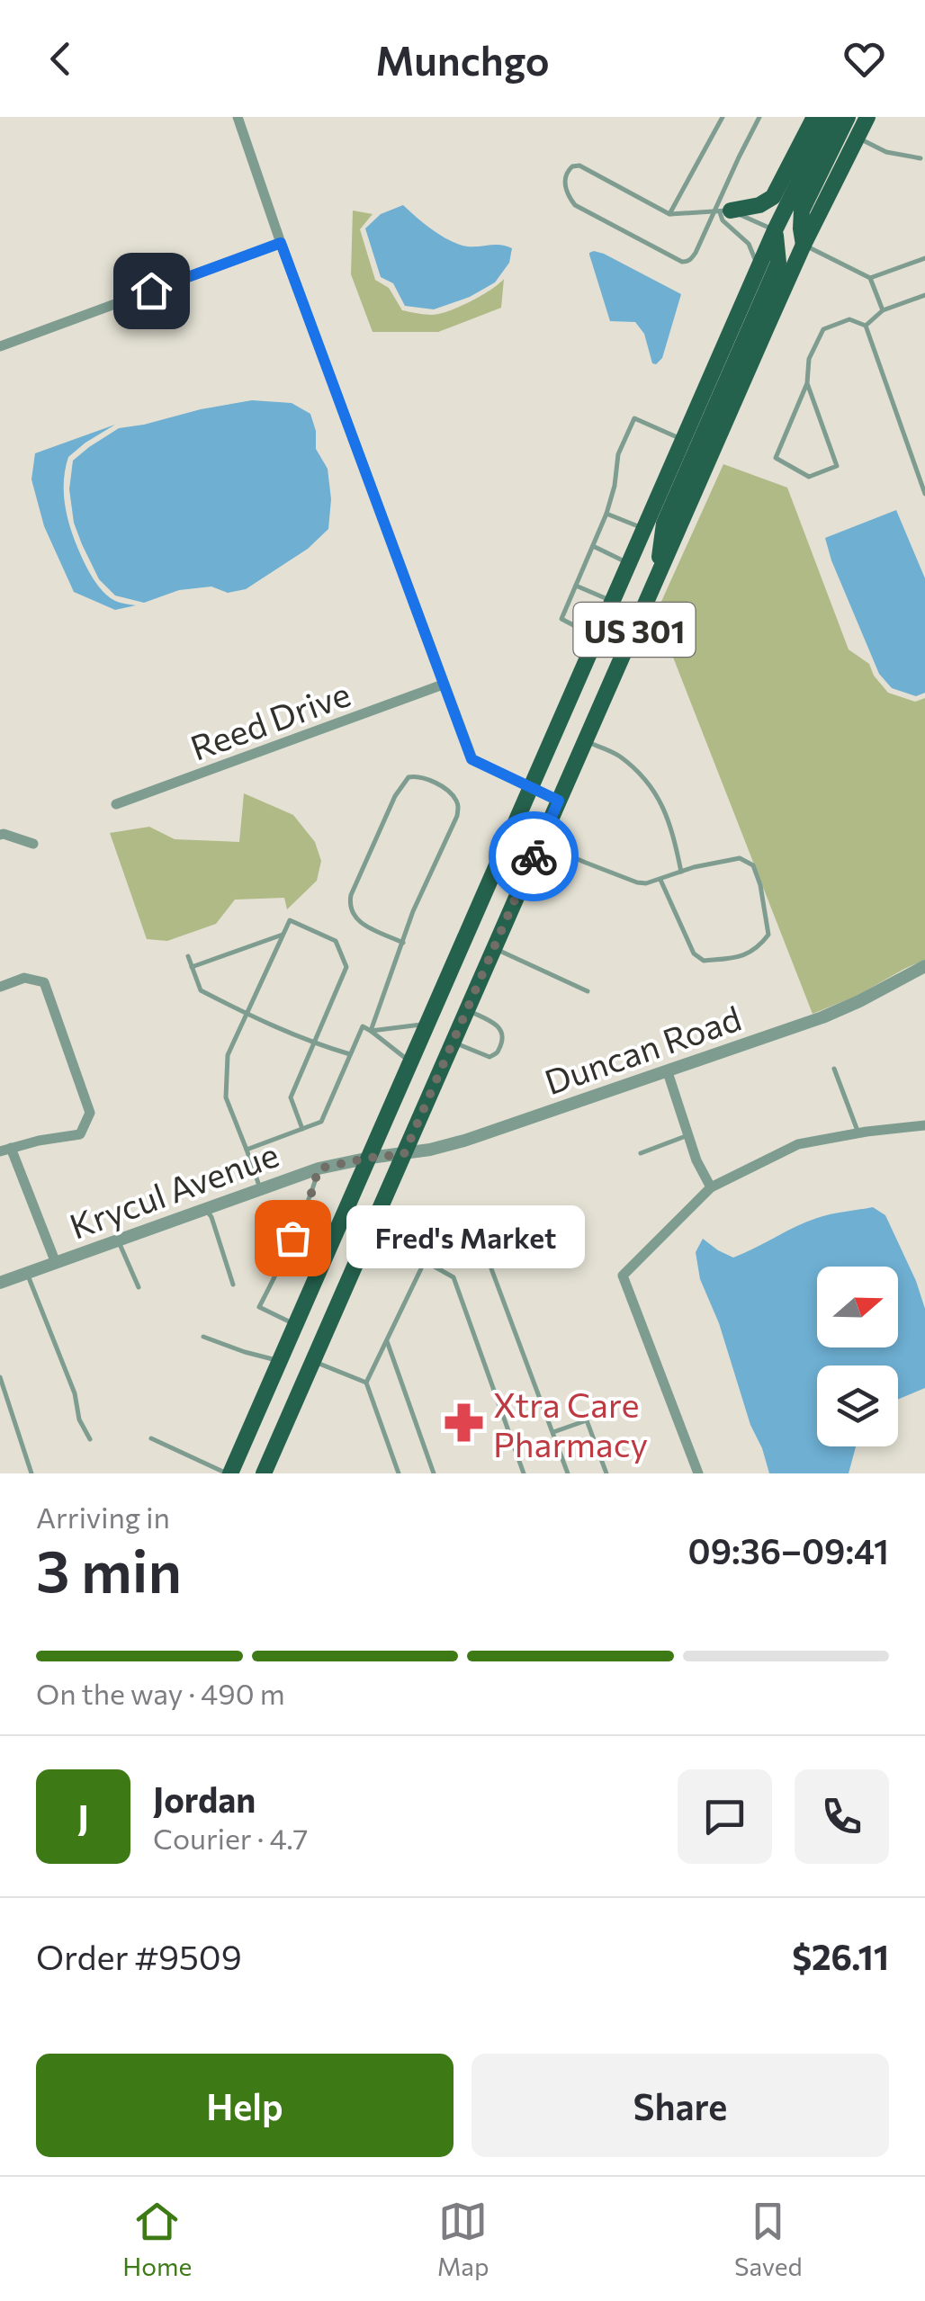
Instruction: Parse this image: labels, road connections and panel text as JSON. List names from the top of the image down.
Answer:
{
  "streets": {
    "main road": ["US 301"],
    "street": ["Reed Drive", "Duncan Road", "Krycul Avenue"]
  },
  "crossings": [
    ["US 301", "Duncan Road"],
    ["US 301", "Krycul Avenue"],
    ["Duncan Road", "Krycul Avenue"]
  ],
  "places": {
    "other": ["Fred's Market"],
    "pharmacy": ["Xtra Care Pharmacy"]
  },
  "north": "right",
  "page": {
    "header": "Munchgo",
    "bubble": "Fred's Market",
    "heading": ["3 min", "Arriving in", "09:36–09:41"],
    "panel": [
      "Jordan",
      "Courier · 4.7",
      "Order #9509",
      "$26.11"
    ],
    "bar": "On the way · 490 m",
    "round": "J",
    "buttons": ["Help", "Share"],
    "tabs": ["Home", "Map", "Saved"]
  }
}
